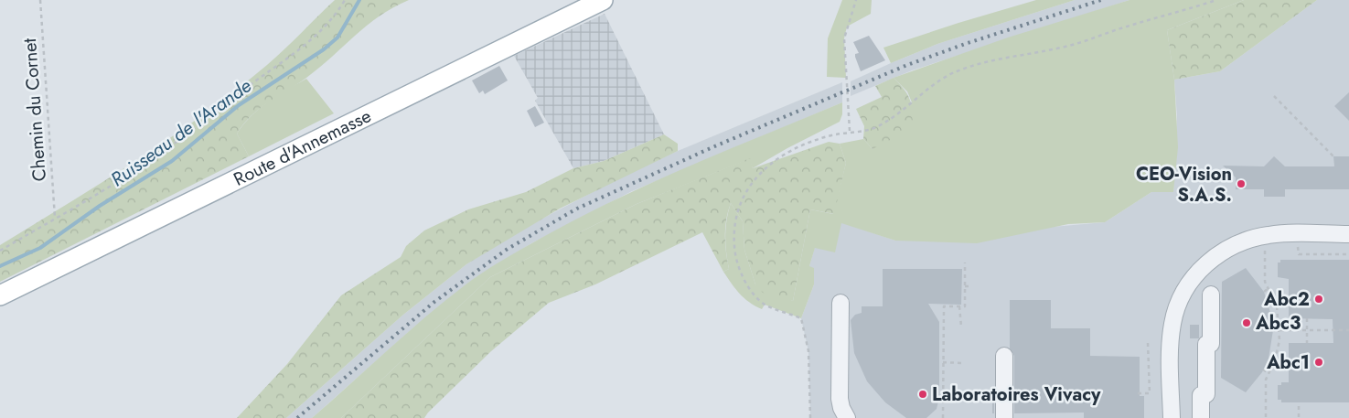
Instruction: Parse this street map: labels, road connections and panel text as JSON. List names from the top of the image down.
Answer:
{
  "streets": {
    "main road": ["Route d'Annemasse"],
    "path": ["Chemin du Cornet"]
  },
  "water": ["Ruisseau de l'Arande"],
  "places": [
    "CEO-Vision S.A.S.",
    "Abc2",
    "Abc3",
    "Abc1",
    "Laboratoires Vivacy"
  ]
}
